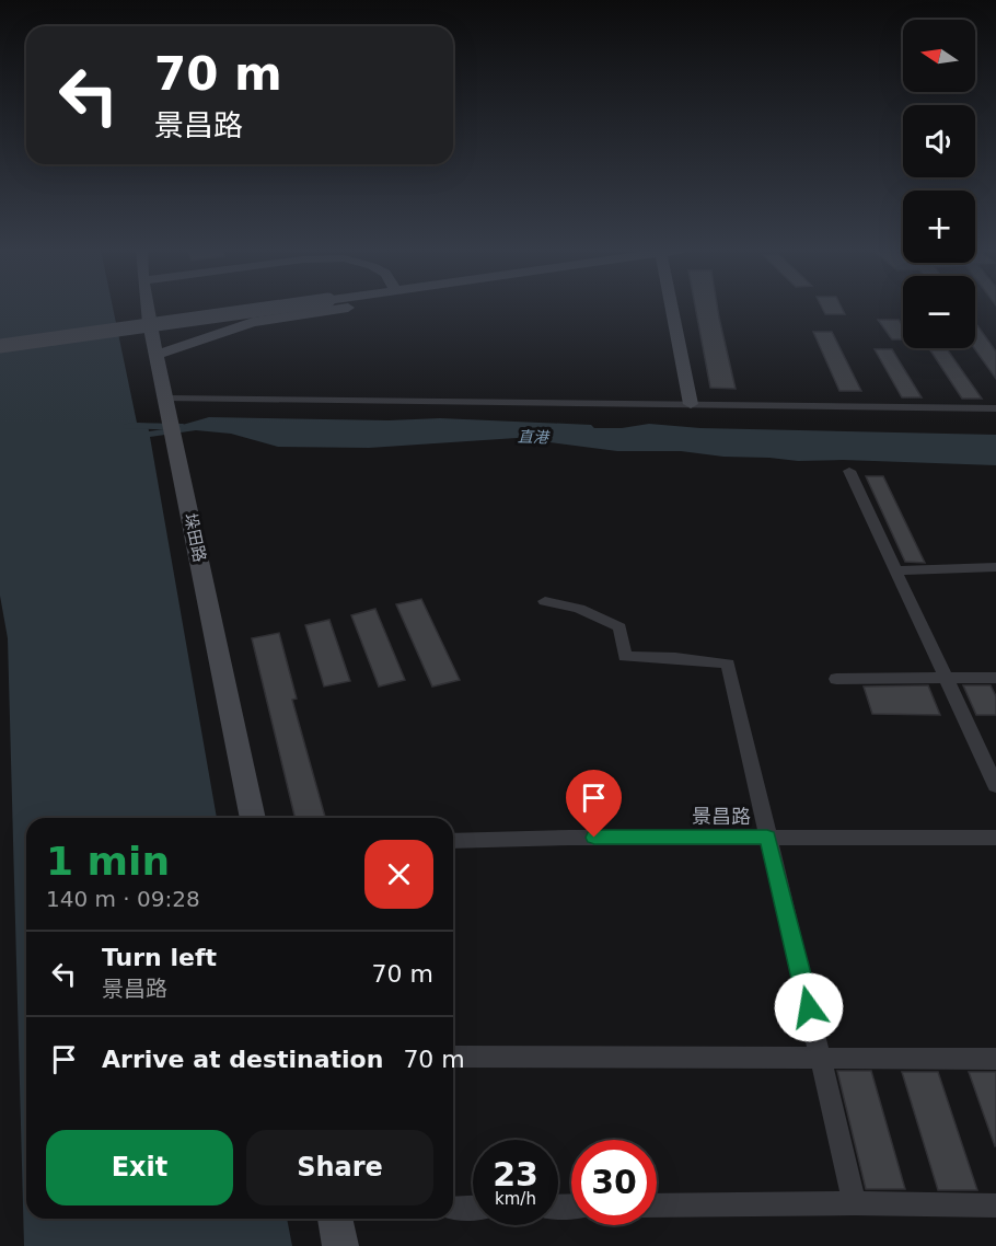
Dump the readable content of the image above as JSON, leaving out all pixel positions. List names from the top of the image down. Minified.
{"streets":{"street":["垛田路","景昌路"]},"water":["直港"],"north":"left","page":{"map_buttons":["+","−"],"turn":["70 m","景昌路"],"heading":["1 min","140 m · 09:28"],"list":[{"name":"Turn left","note":"景昌路","value":"70 m"},{"name":"Arrive at destination","value":"70 m"}],"buttons":["Exit","Share"],"speed":"23 km/h","limit":"30"}}
